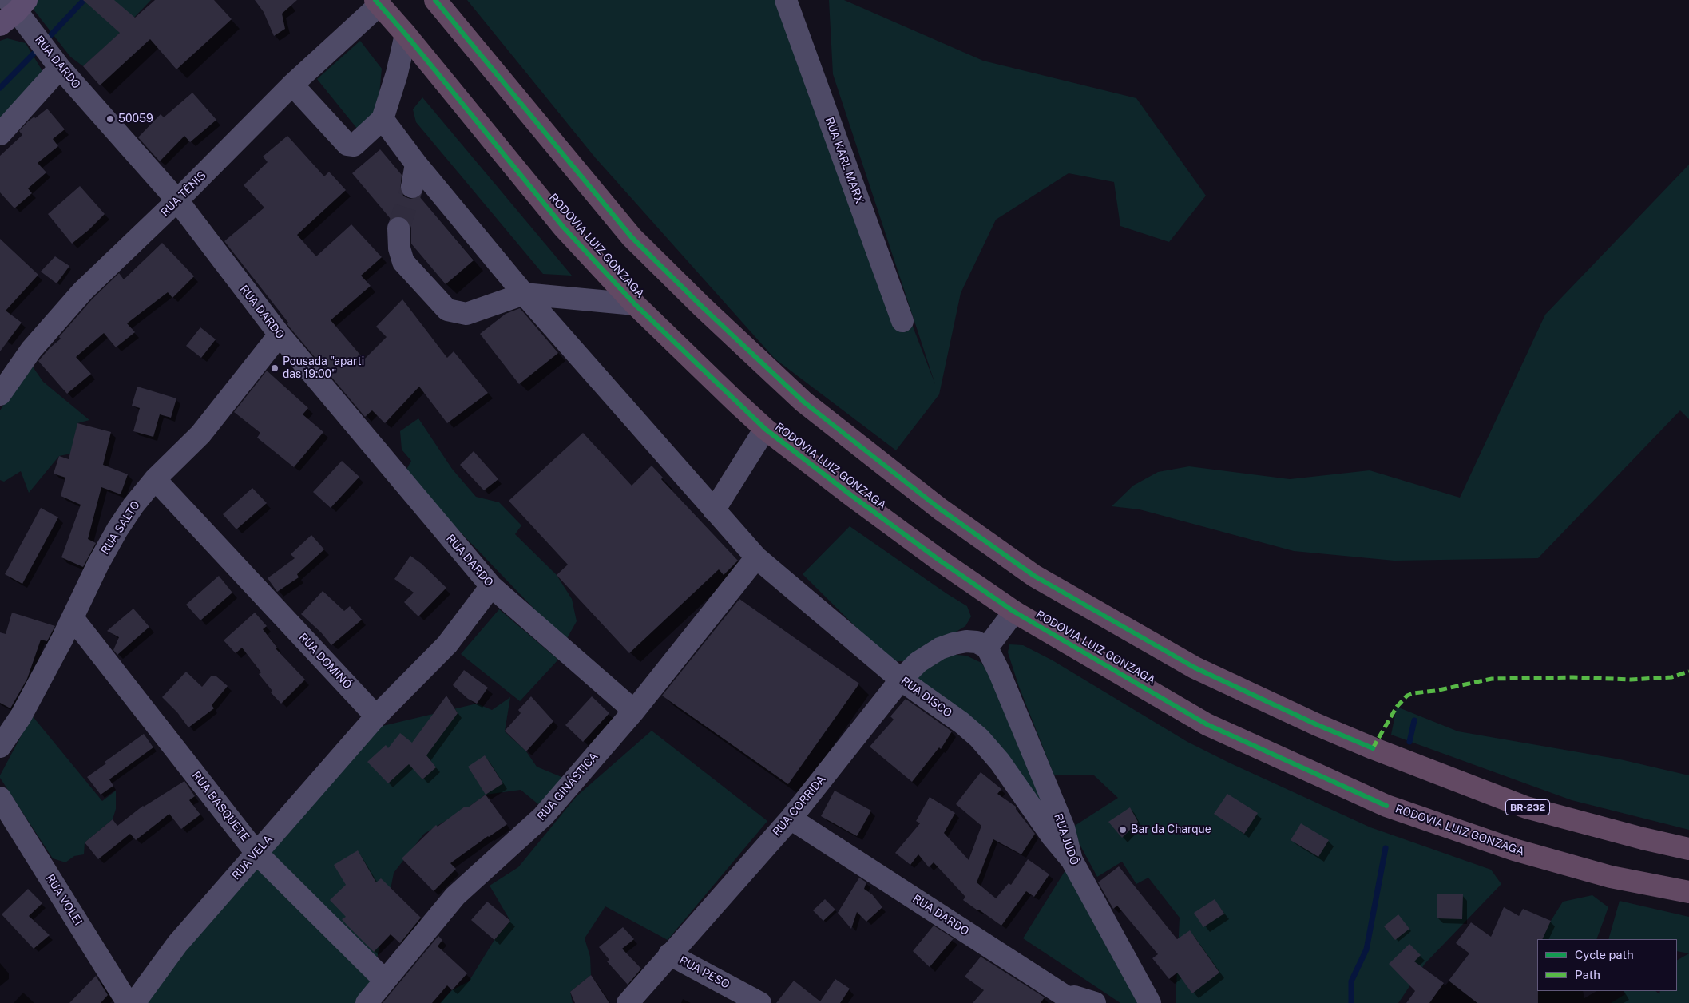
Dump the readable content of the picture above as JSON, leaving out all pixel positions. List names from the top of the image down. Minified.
{"streets":{"highway":["RODOVIA LUIZ GONZAGA","BR-232"],"street":["RUA DARDO","RUA KARL MARX","RUA TÊNIS","RUA SALTO","RUA DOMINÓ","RUA DISCO","RUA GINÁSTICA","RUA CORRIDA","RUA BASQUETE","RUA JUDÔ","RUA VELA","RUA VOLEI","RUA PESO"]},"crossings":[["RUA DARDO","RUA TÊNIS"],["RUA DARDO","RUA SALTO"],["RUA DARDO","RUA GINÁSTICA"],["RUA DARDO","RUA CORRIDA"],["RUA TÊNIS","RODOVIA LUIZ GONZAGA"],["RUA SALTO","RUA DOMINÓ"],["RUA SALTO","RUA BASQUETE"],["RUA DOMINÓ","RUA VELA"],["RUA DISCO","RUA GINÁSTICA"],["RUA DISCO","RUA CORRIDA"],["RUA DISCO","RUA JUDÔ"],["RUA GINÁSTICA","RUA BASQUETE"],["RUA CORRIDA","RUA JUDÔ"],["RUA CORRIDA","RUA PESO"],["RUA BASQUETE","RUA VELA"]],"places":["50059","Pousada \"aparti das 19:00\"","Bar da Charque"],"legend":["Cycle path","Path"]}
